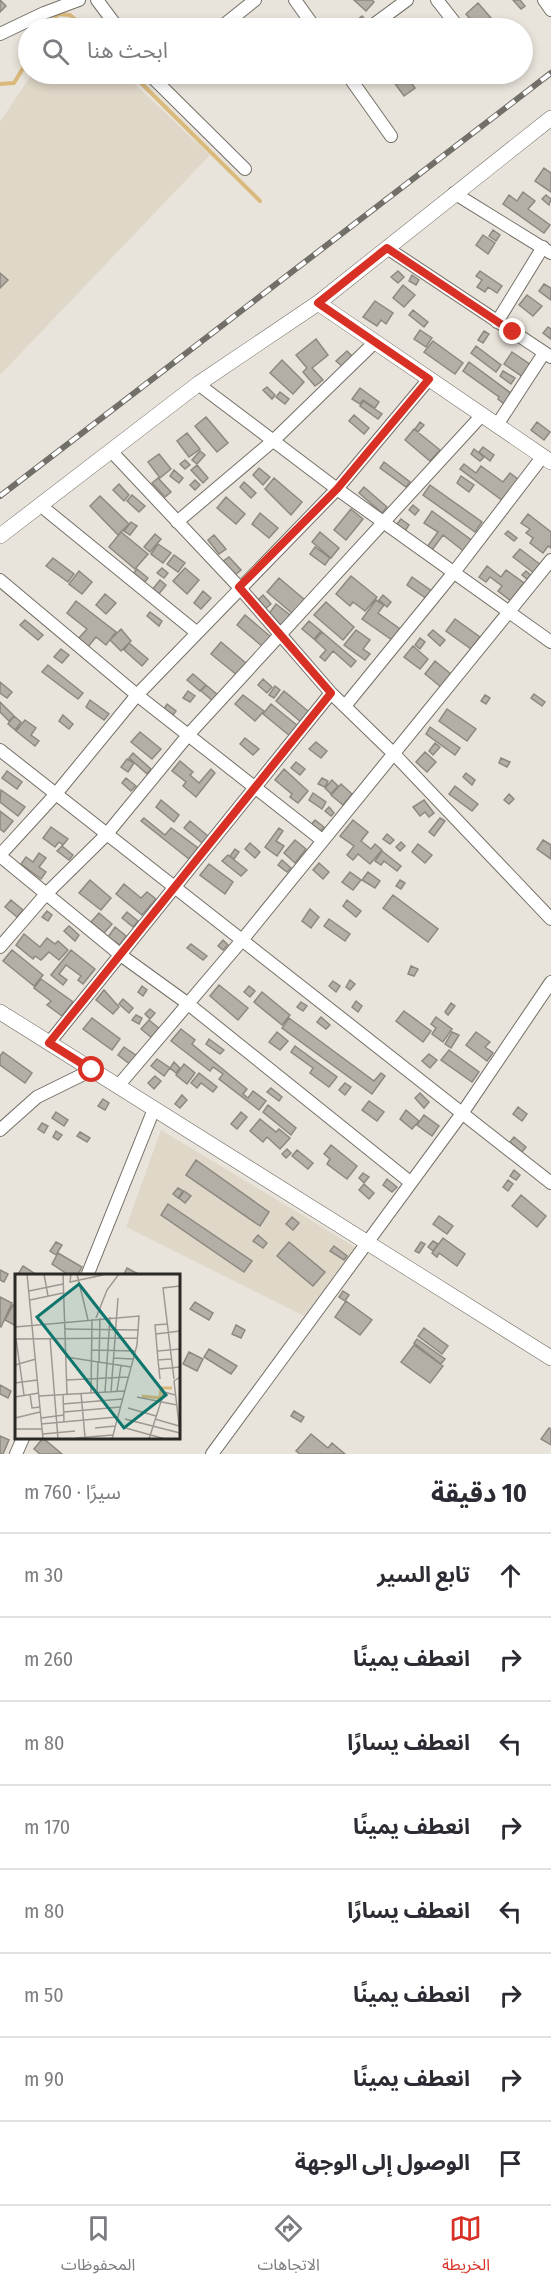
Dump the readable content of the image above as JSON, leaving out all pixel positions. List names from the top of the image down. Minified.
{"page":{"search":"ابحث هنا","heading":["10 دقيقة","سيرًا · 760 m"],"list":[["تابع السير","30 m"],["انعطف يمينًا","260 m"],["انعطف يسارًا","80 m"],["انعطف يمينًا","170 m"],["انعطف يسارًا","80 m"],["انعطف يمينًا","50 m"],["انعطف يمينًا","90 m"],"الوصول إلى الوجهة"],"nav":["الخريطة","الاتجاهات","المحفوظات"]}}
